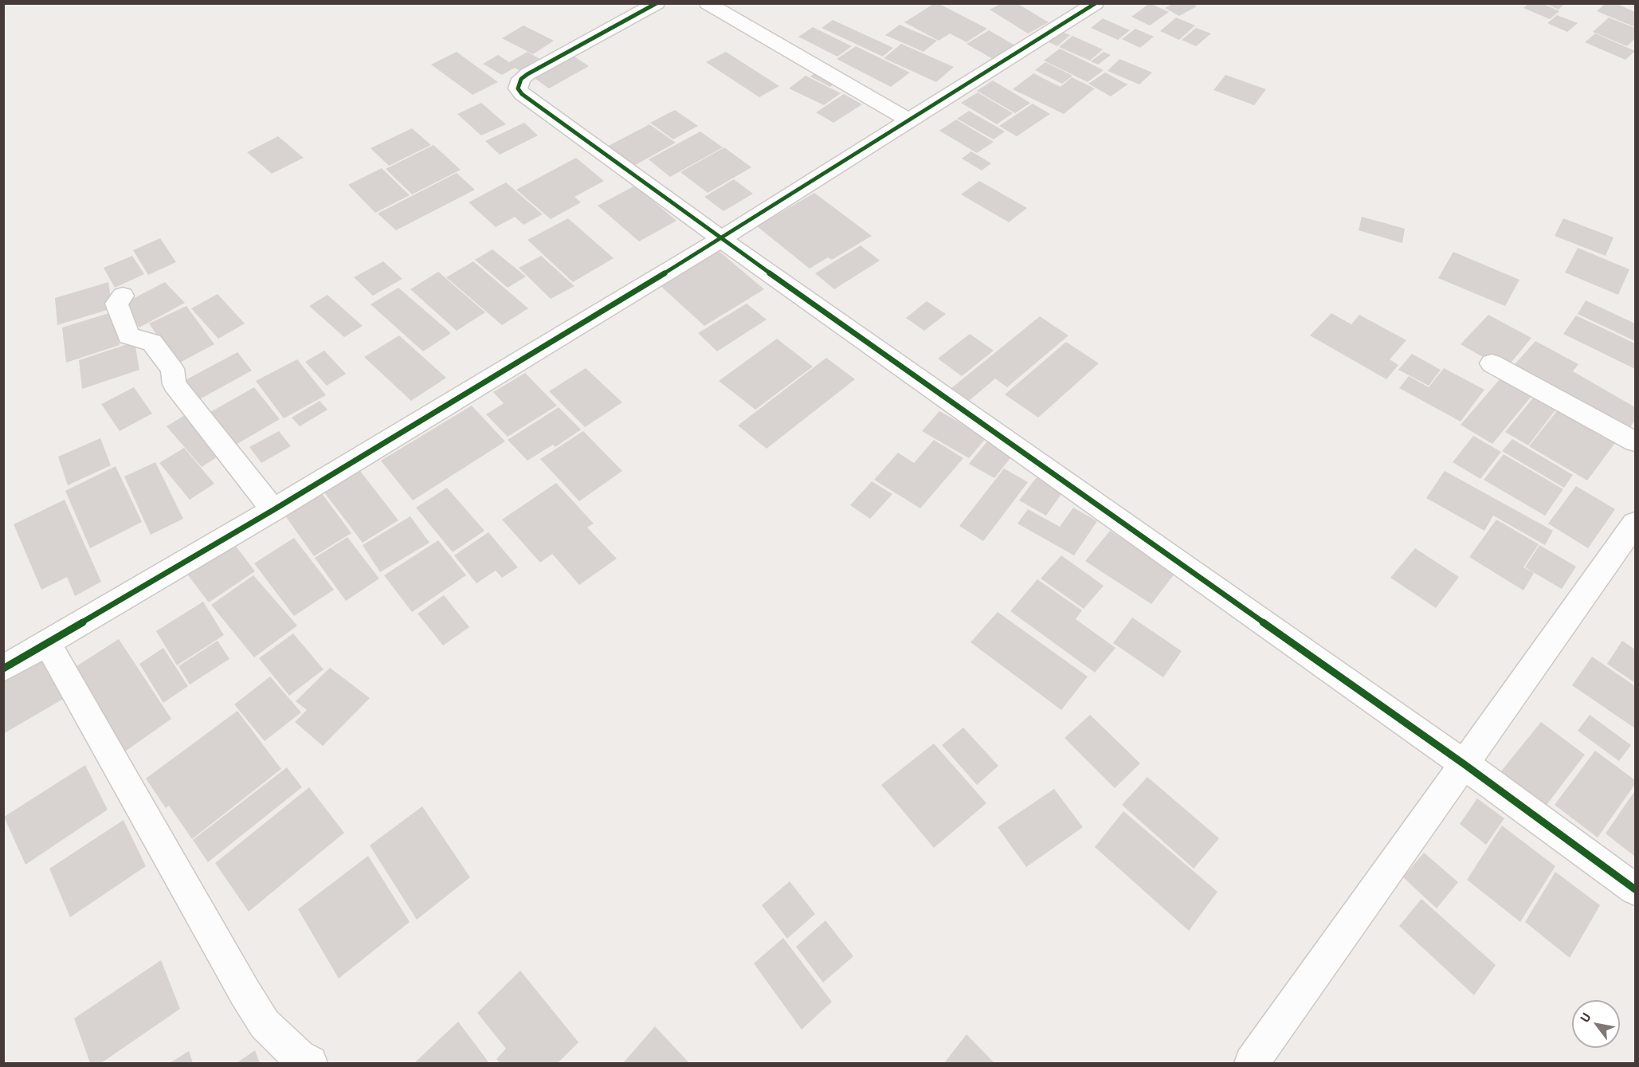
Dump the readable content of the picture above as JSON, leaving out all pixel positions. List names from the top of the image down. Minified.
{"north":"top left"}
